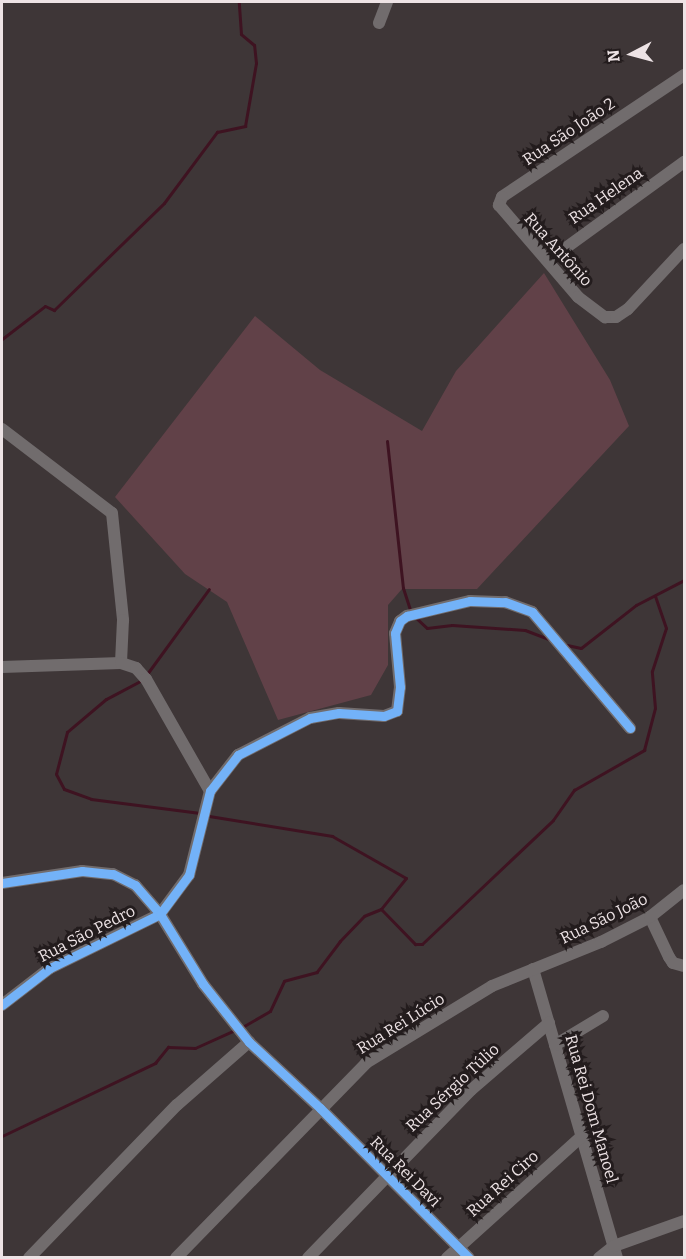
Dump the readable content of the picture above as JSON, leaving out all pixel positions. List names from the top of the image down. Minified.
{"streets":{"street":["Rua São João 2","Rua Helena","Rua Antônio","Rua São João","Rua São Pedro","Rua Rei Lúcio","Rua Sérgio Túlio","Rua Rei Dom Manoel","Rua Rei Davi","Rua Rei Ciro"]},"crossings":[["Rua São João 2","Rua Antônio"],["Rua Helena","Rua Antônio"],["Rua São João","Rua Rei Lúcio"],["Rua São João","Rua Rei Dom Manoel"],["Rua São Pedro","Rua Rei Davi"],["Rua Rei Lúcio","Rua Rei Dom Manoel"],["Rua Rei Lúcio","Rua Rei Davi"],["Rua Sérgio Túlio","Rua Rei Dom Manoel"],["Rua Sérgio Túlio","Rua Rei Davi"],["Rua Rei Dom Manoel","Rua Rei Ciro"],["Rua Rei Davi","Rua Rei Ciro"]],"north":"left"}
